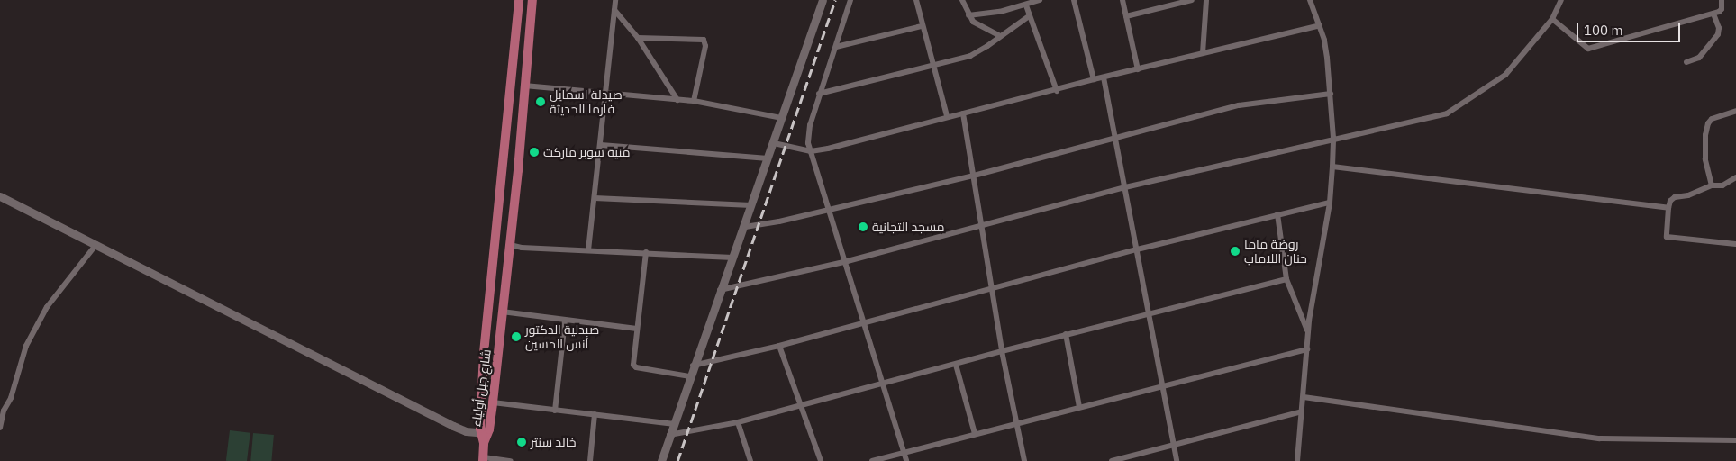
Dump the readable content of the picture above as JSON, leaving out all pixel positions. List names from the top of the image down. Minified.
{"streets":{"main road":["شارع جبل أولياء"]},"places":["صيدلة اسمايل فارما الحديثة","منية سوبر ماركت","مسجد التجانية","روضة ماما حنان اللاماب","صيدلية الدكتور أنس الحسين","خالد سنتر"],"scale_bar":"100 m"}
